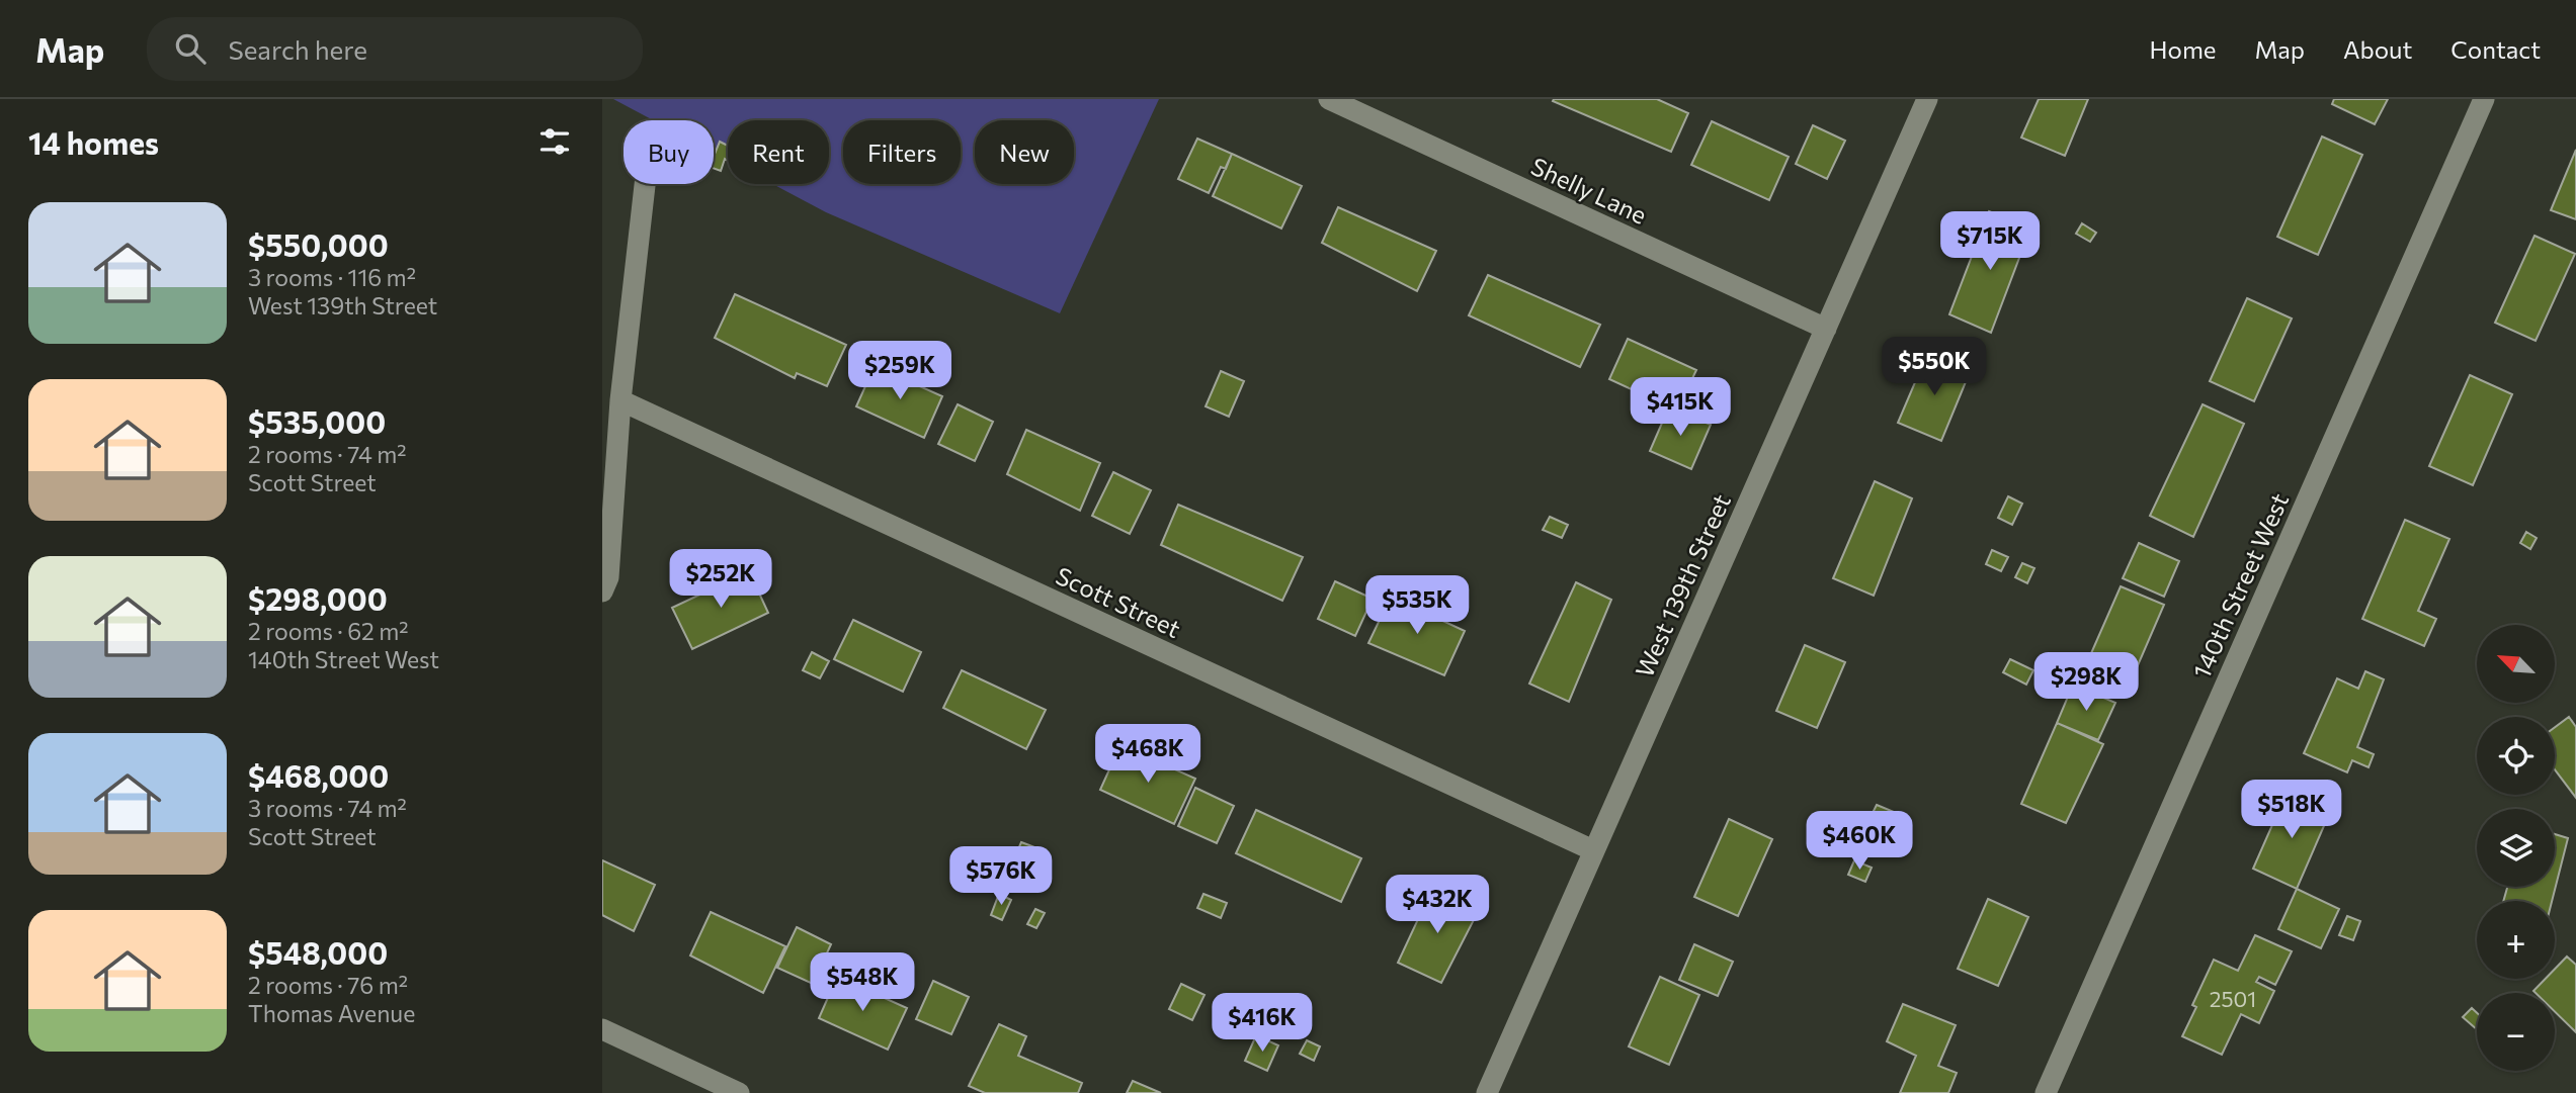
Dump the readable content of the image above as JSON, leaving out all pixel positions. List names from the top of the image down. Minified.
{"streets":{"street":["Shelly Lane","West 139th Street","140th Street West","Scott Street"]},"crossings":[["Shelly Lane","West 139th Street"],["West 139th Street","Scott Street"]],"house_numbers":["2501"],"north":"top left","page":{"header":"Map","search":"Search here","nav":["Home","Map","About","Contact"],"heading":"14 homes","chip":["Buy","Rent","Filters","New"],"list":[{"name":"$550,000","note":"3 rooms · 116 m² · West 139th Street"},{"name":"$535,000","note":"2 rooms · 74 m² · Scott Street"},{"name":"$298,000","note":"2 rooms · 62 m² · 140th Street West"},{"name":"$468,000","note":"3 rooms · 74 m² · Scott Street"},{"name":"$548,000","note":"2 rooms · 76 m² · Thomas Avenue"}],"price":["$715K","$550K","$259K","$415K","$252K","$535K","$298K","$468K","$518K","$460K","$576K","$432K","$548K","$416K"],"map_buttons":["+","−"]}}
